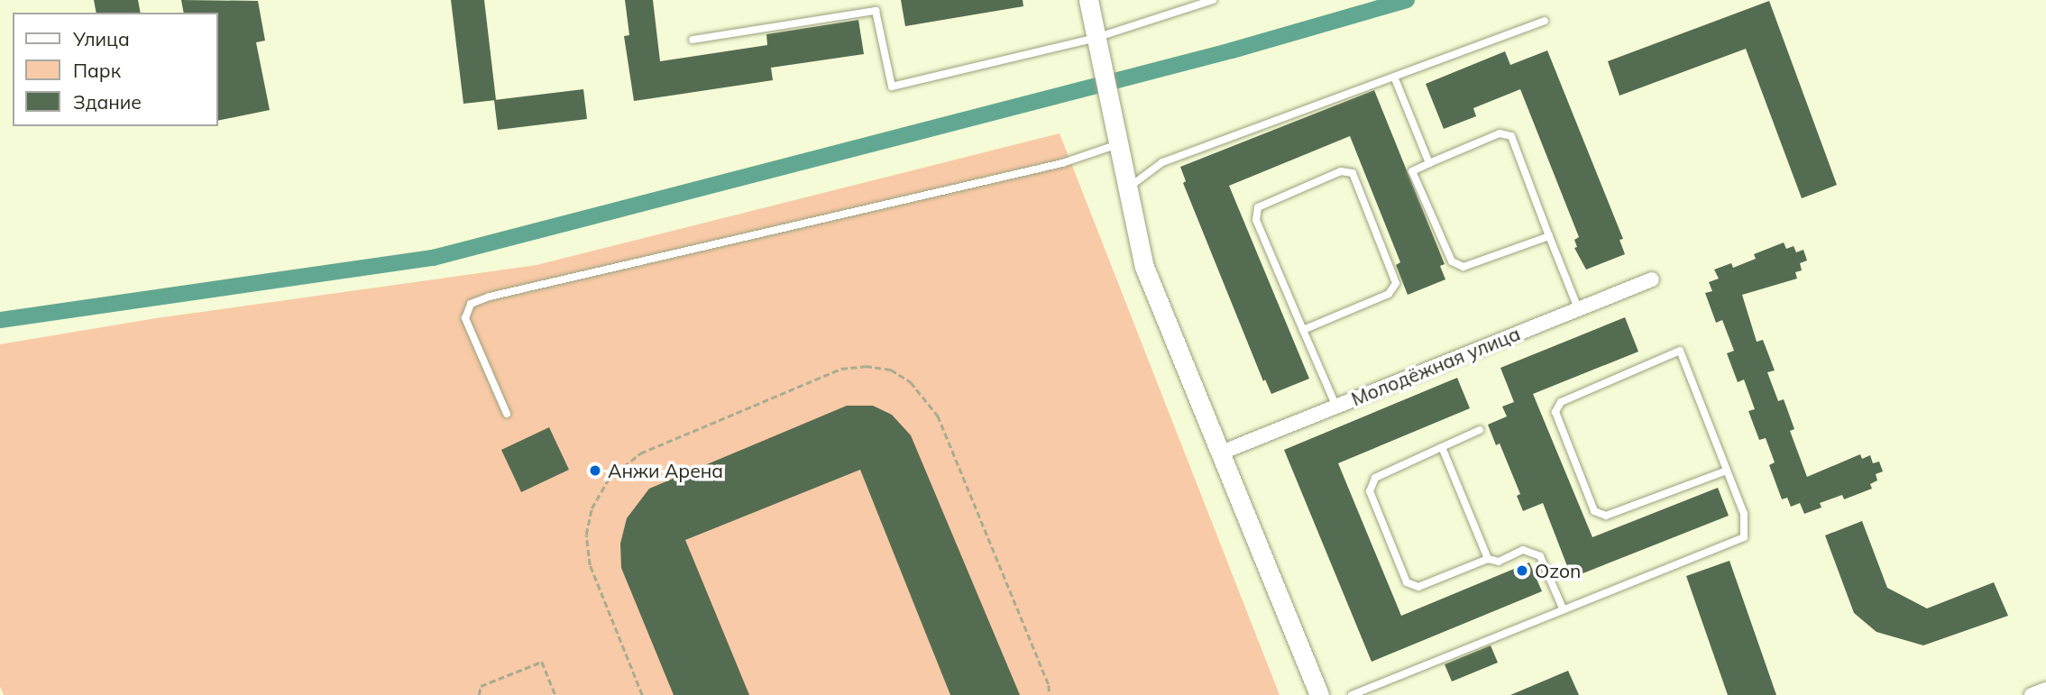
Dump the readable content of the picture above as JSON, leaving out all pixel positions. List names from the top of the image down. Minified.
{"streets":{"street":["Молодёжная улица"]},"places":["Анжи Арена","Ozon"],"legend":["Улица","Парк","Здание"]}
